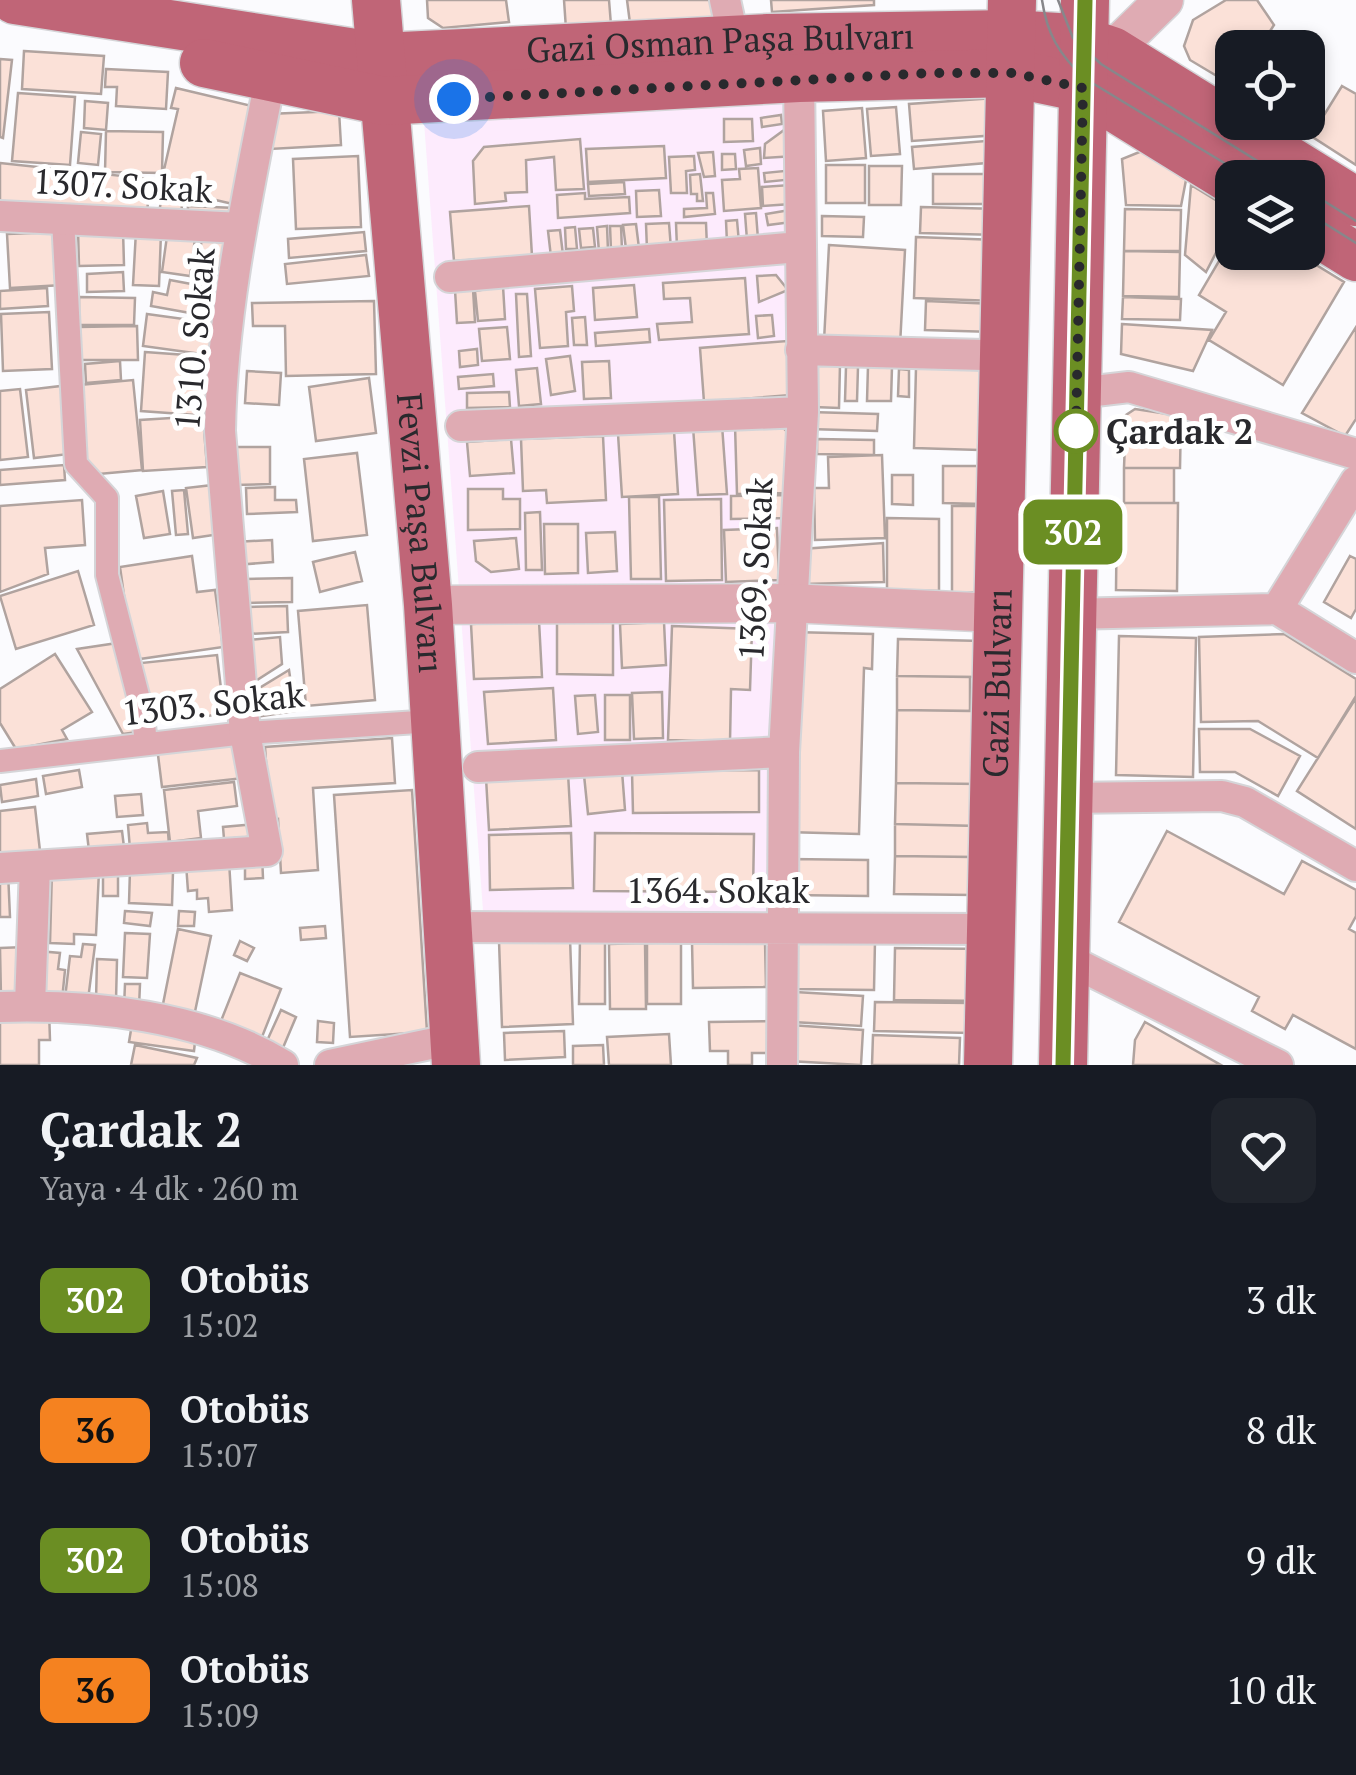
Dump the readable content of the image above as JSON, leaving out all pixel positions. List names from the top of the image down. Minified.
{"streets":{"main road":["Gazi Osman Paşa Bulvarı","Fevzi Paşa Bulvarı","Gazi Bulvarı"],"street":["1307. Sokak","1310. Sokak","1369. Sokak","1303. Sokak","1364. Sokak"]},"crossings":[["Gazi Osman Paşa Bulvarı","1310. Sokak"],["Gazi Osman Paşa Bulvarı","Fevzi Paşa Bulvarı"],["Gazi Osman Paşa Bulvarı","1369. Sokak"],["Gazi Osman Paşa Bulvarı","Gazi Bulvarı"],["1307. Sokak","1310. Sokak"],["1310. Sokak","1303. Sokak"],["Fevzi Paşa Bulvarı","1303. Sokak"],["Fevzi Paşa Bulvarı","1364. Sokak"],["1369. Sokak","1364. Sokak"],["Gazi Bulvarı","1364. Sokak"]],"places":["Çardak 2"],"lines":["bus line 302"],"page":{"on_map":"302","heading":["Çardak 2","Yaya · 4 dk · 260 m"],"list":[{"mark":"302","name":"Otobüs","note":"15:02","value":"3 dk"},{"mark":"36","name":"Otobüs","note":"15:07","value":"8 dk"},{"mark":"302","name":"Otobüs","note":"15:08","value":"9 dk"},{"mark":"36","name":"Otobüs","note":"15:09","value":"10 dk"}]}}
